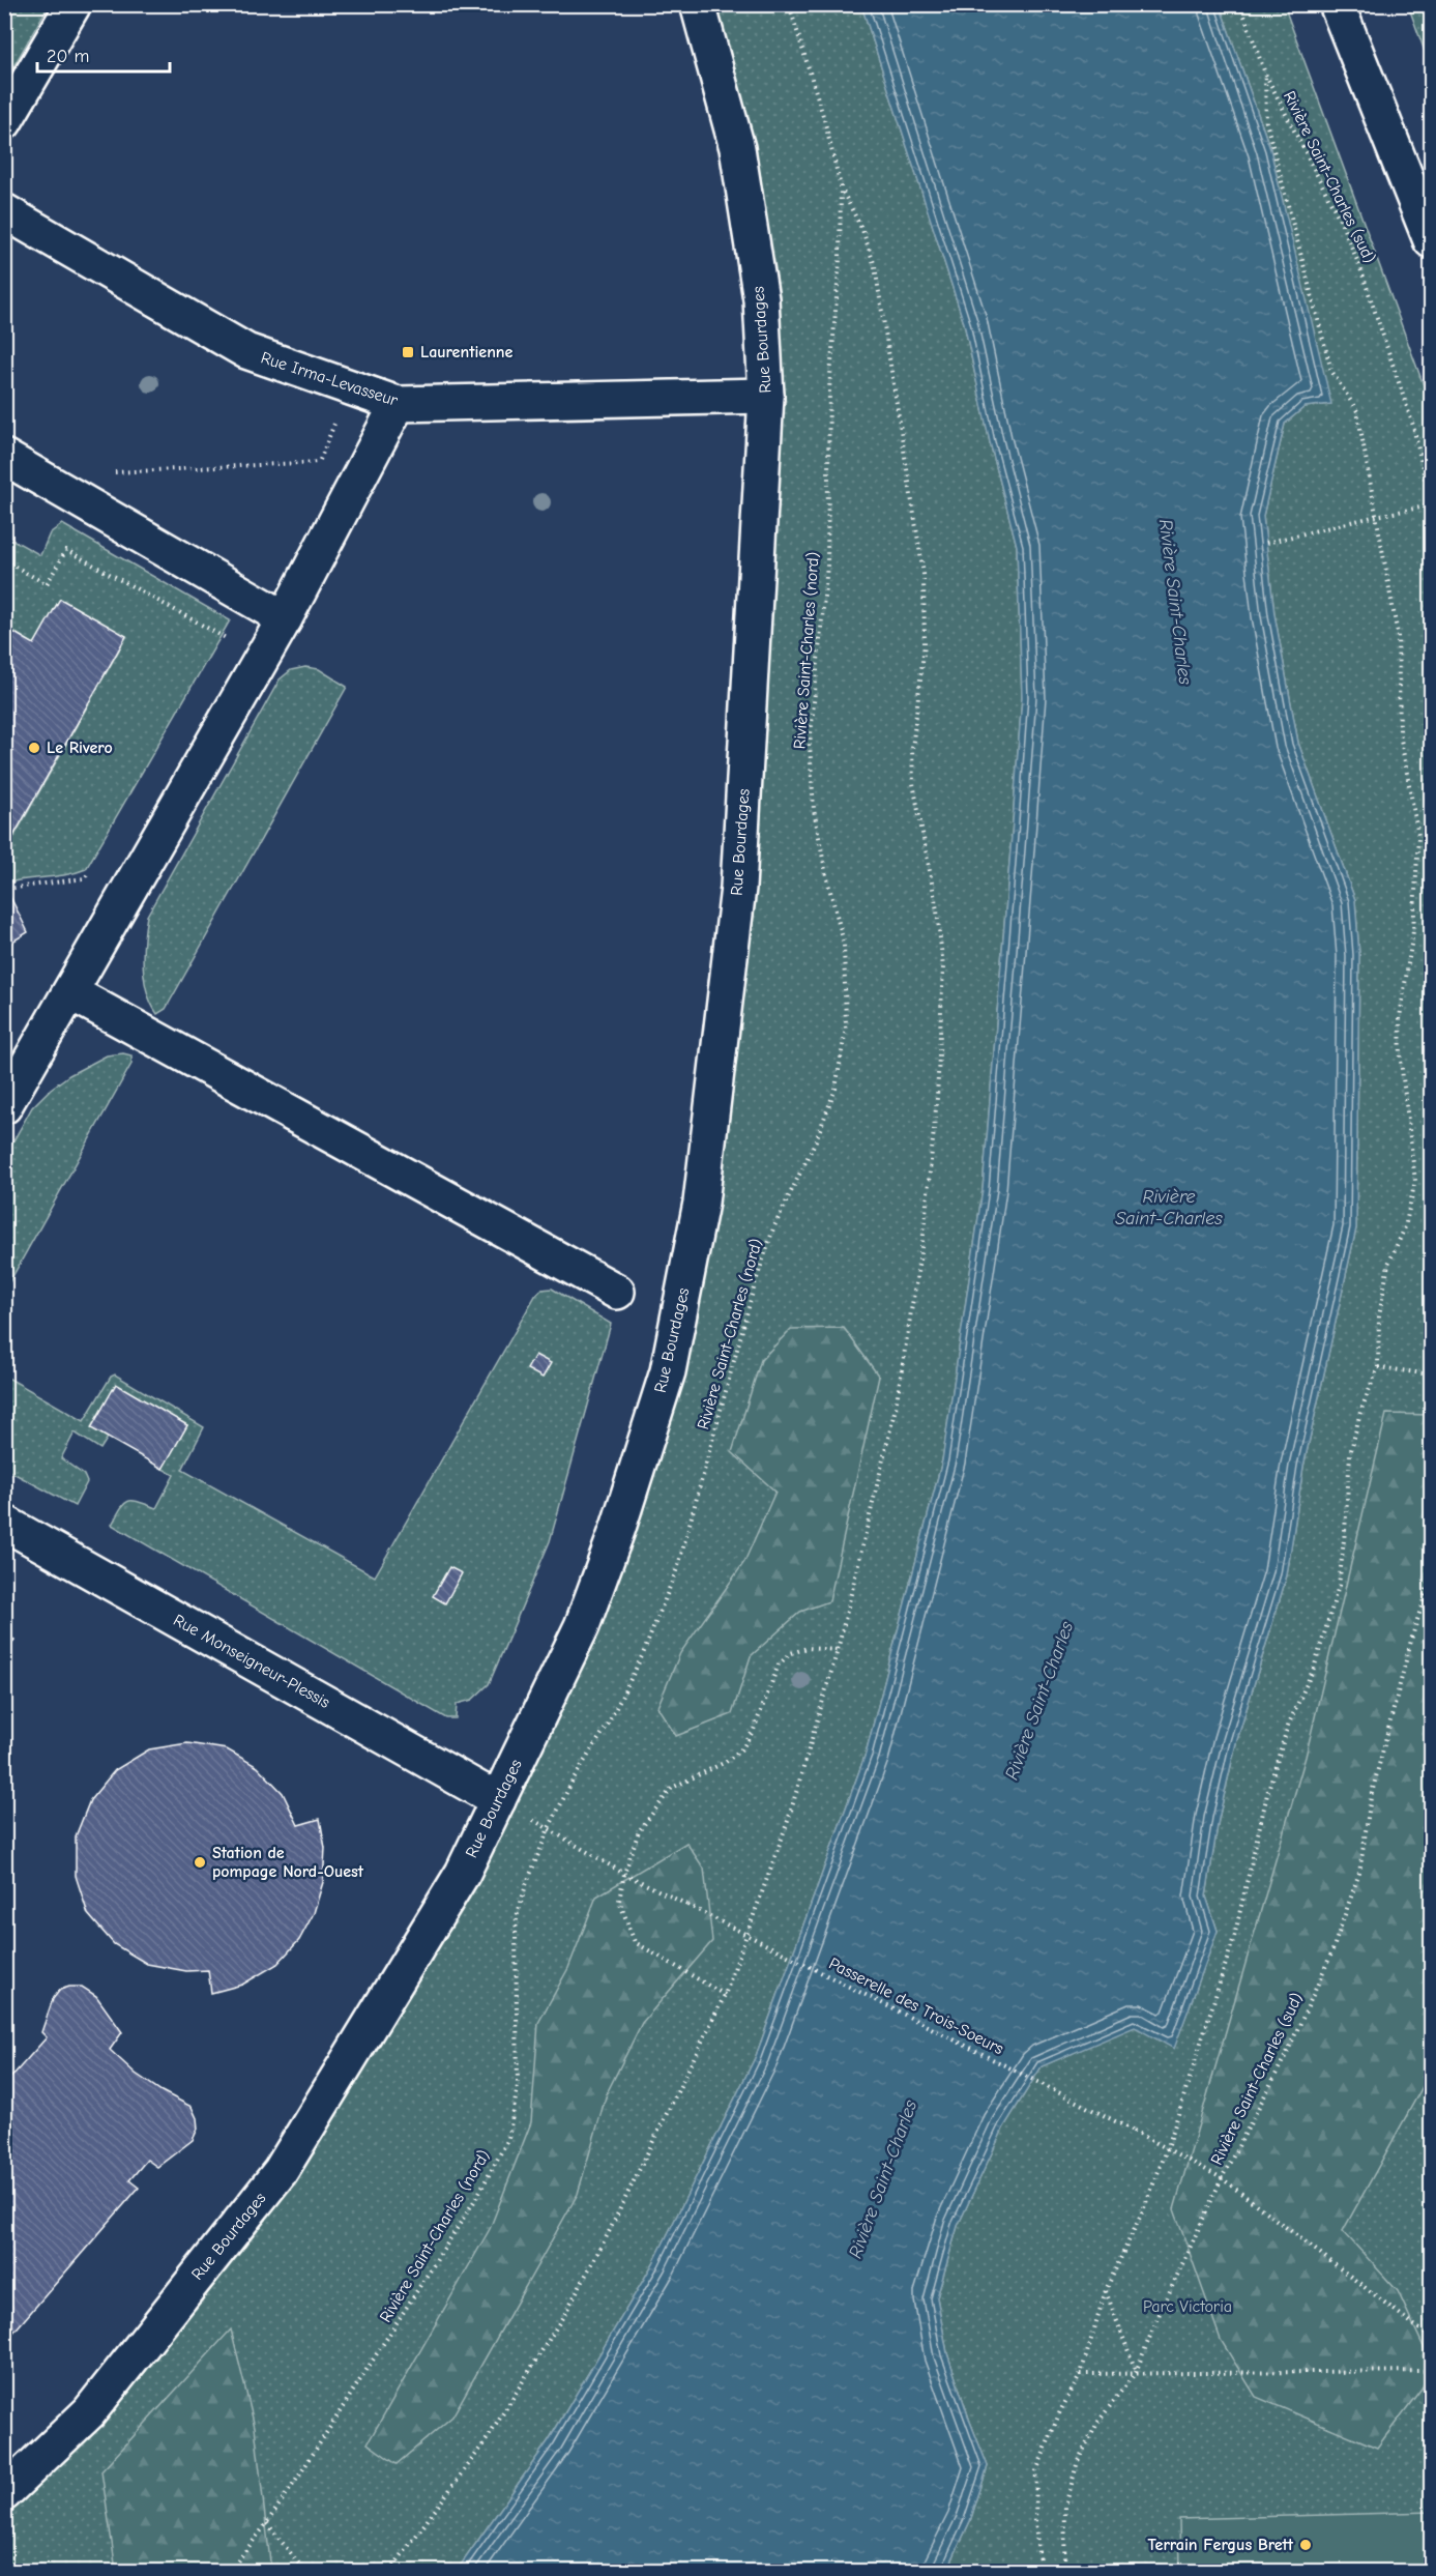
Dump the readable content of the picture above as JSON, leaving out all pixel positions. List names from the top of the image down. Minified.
{"streets":{"main road":["Rue Bourdages","Rue Irma-Levasseur","Rue Monseigneur-Plessis"],"path":["Rivière Saint-Charles (sud)","Rivière Saint-Charles (nord)","Passerelle des Trois-Soeurs"]},"crossings":[["Rivière Saint-Charles (sud)","Passerelle des Trois-Soeurs"],["Rue Bourdages","Rue Irma-Levasseur"],["Rue Bourdages","Rue Monseigneur-Plessis"],["Rivière Saint-Charles (nord)","Passerelle des Trois-Soeurs"]],"water":["Rivière Saint-Charles"],"parks":["Parc Victoria"],"places":{"transit":["Laurentienne"],"other":["Le Rivero","Station de pompage Nord-Ouest","Terrain Fergus Brett"]},"scale_bar":"20 m"}
